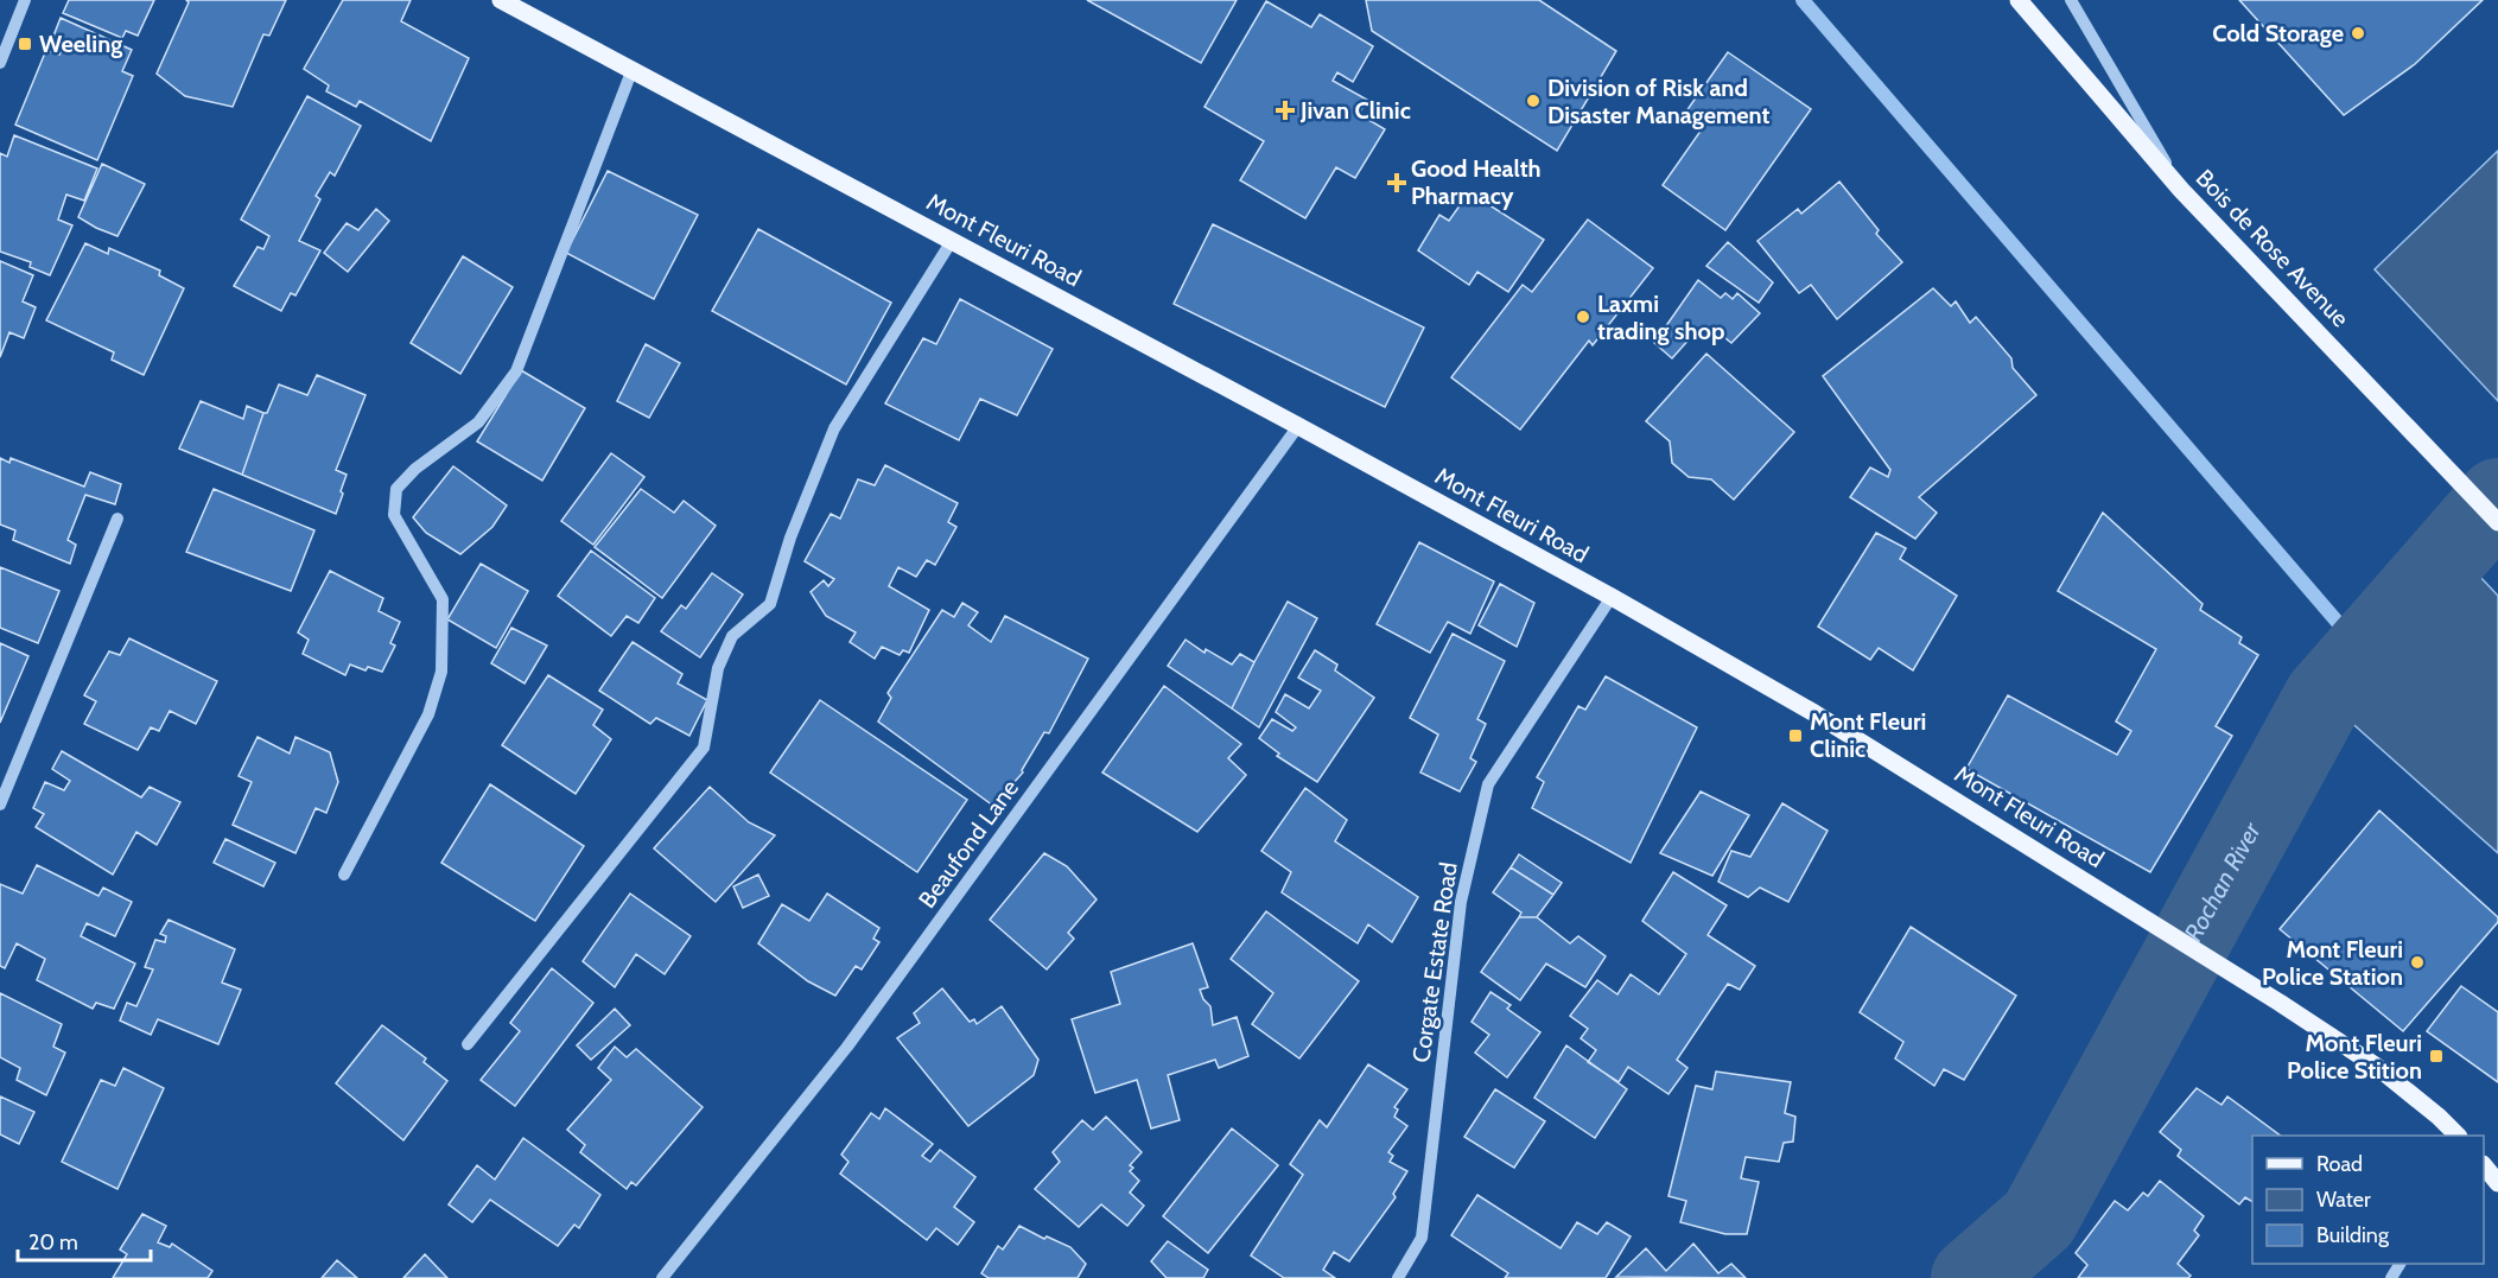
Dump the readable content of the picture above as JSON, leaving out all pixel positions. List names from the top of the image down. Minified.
{"streets":{"main road":["Mont Fleuri Road","Bois de Rose Avenue"],"street":["Beaufond Lane","Corgate Estate Road"]},"crossings":[["Mont Fleuri Road","Beaufond Lane"],["Mont Fleuri Road","Corgate Estate Road"]],"water":["Rochan River"],"places":{"other":["Cold Storage","Division of Risk and Disaster Management","Laxmi trading shop","Mont Fleuri Police Station"],"transit":["Weeling","Mont Fleuri Clinic","Mont Fleuri Police Stition"],"health":["Jivan Clinic","Good Health Pharmacy"]},"legend":["Road","Water","Building"],"scale_bar":"20 m"}
